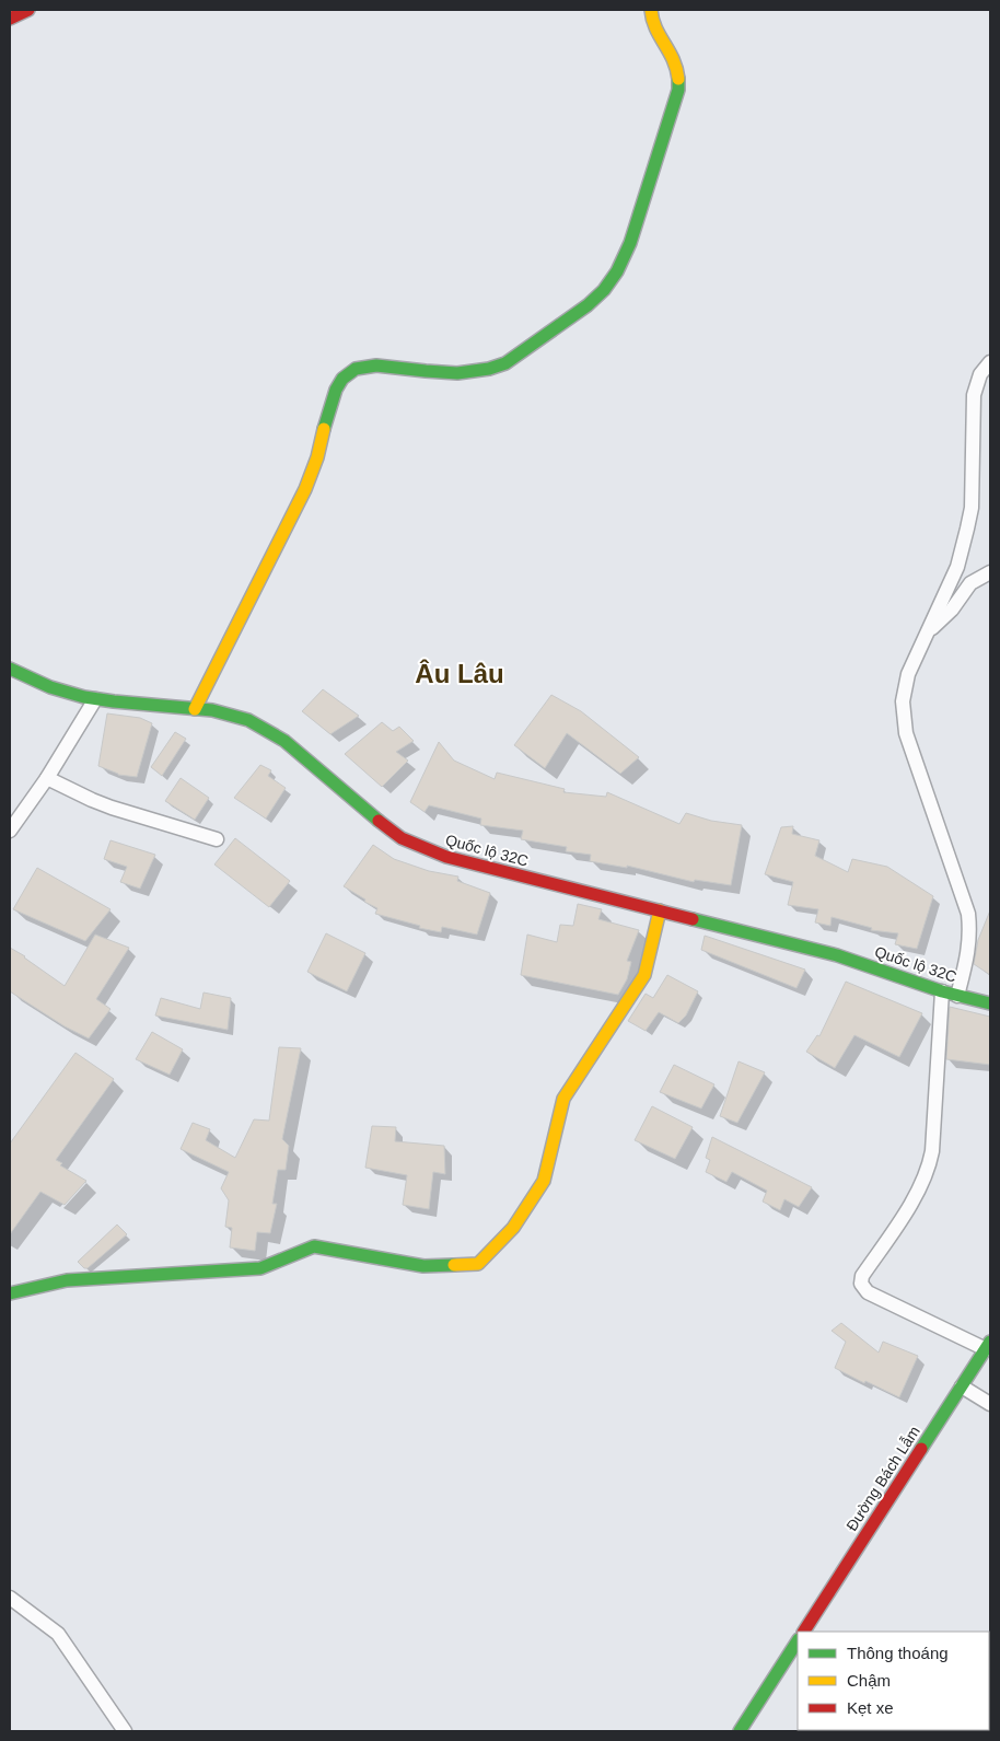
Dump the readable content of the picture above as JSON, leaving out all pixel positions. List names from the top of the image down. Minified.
{"streets":{"street":["Quốc lộ 32C","Đường Bách Lẫm"]},"districts":["Âu Lâu"],"legend":["Thông thoáng","Chậm","Kẹt xe"]}
